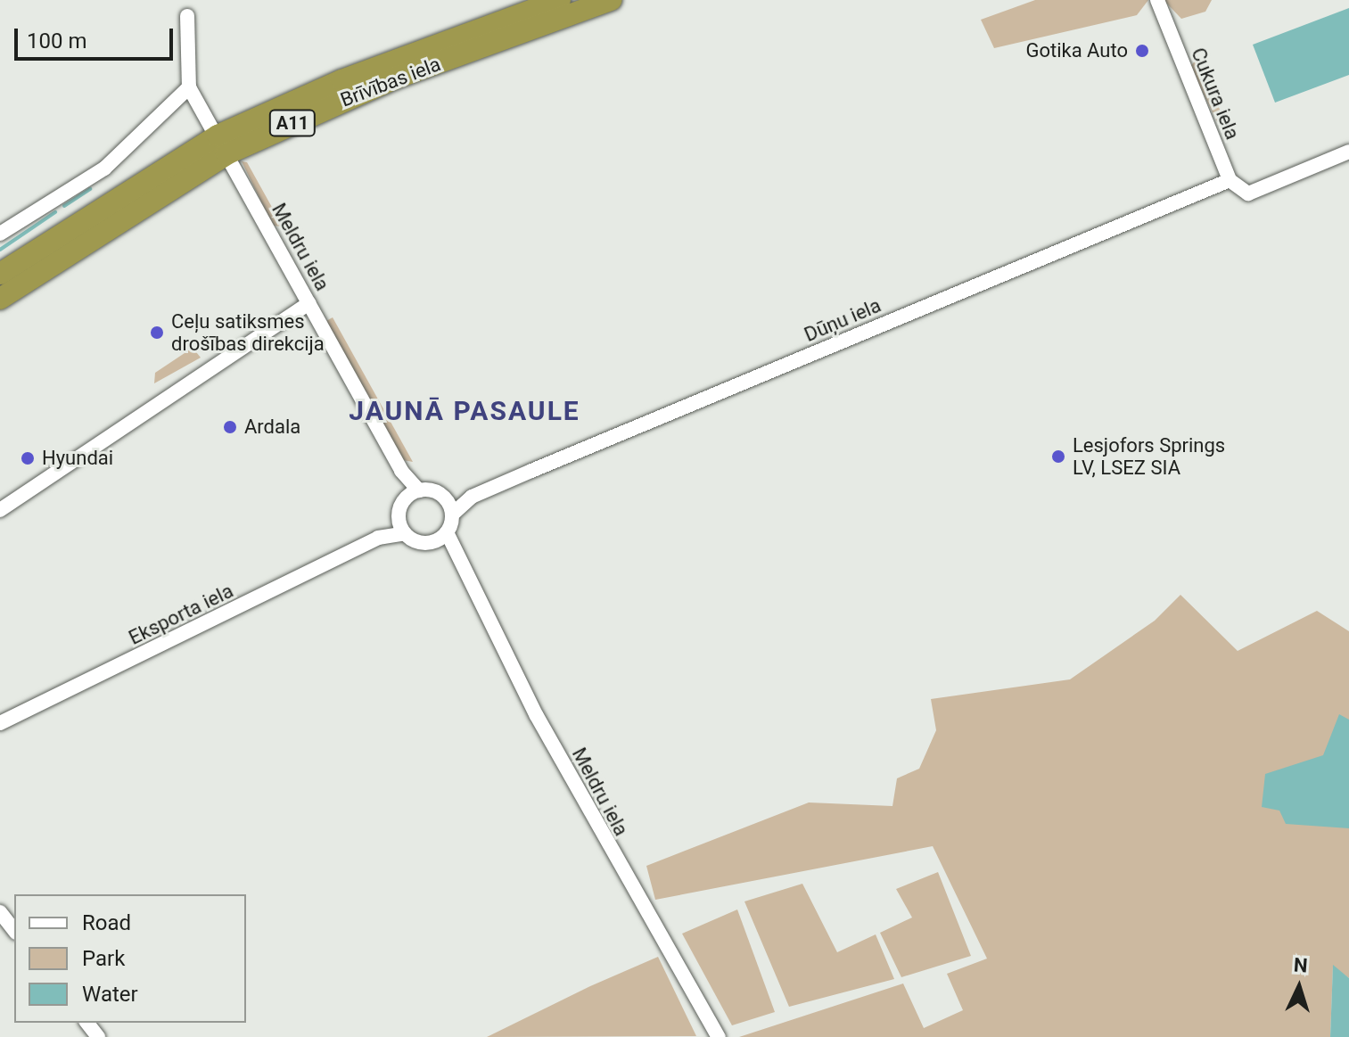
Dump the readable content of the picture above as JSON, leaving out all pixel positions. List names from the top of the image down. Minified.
{"streets":{"highway":["Brīvības iela","A11"],"street":["Cukura iela","Meldru iela","Dūņu iela","Eksporta iela"]},"crossings":[["Brīvības iela","Meldru iela"],["Cukura iela","Dūņu iela"],["Meldru iela","Dūņu iela"],["Meldru iela","Eksporta iela"],["Dūņu iela","Eksporta iela"]],"districts":["JAUNĀ PASAULE"],"places":["Gotika Auto","Ceļu satiksmes drošības direkcija","Ardala","Lesjofors Springs LV, LSEZ SIA","Hyundai"],"legend":["Road","Park","Water"],"scale_bar":"100 m","north":"top"}
